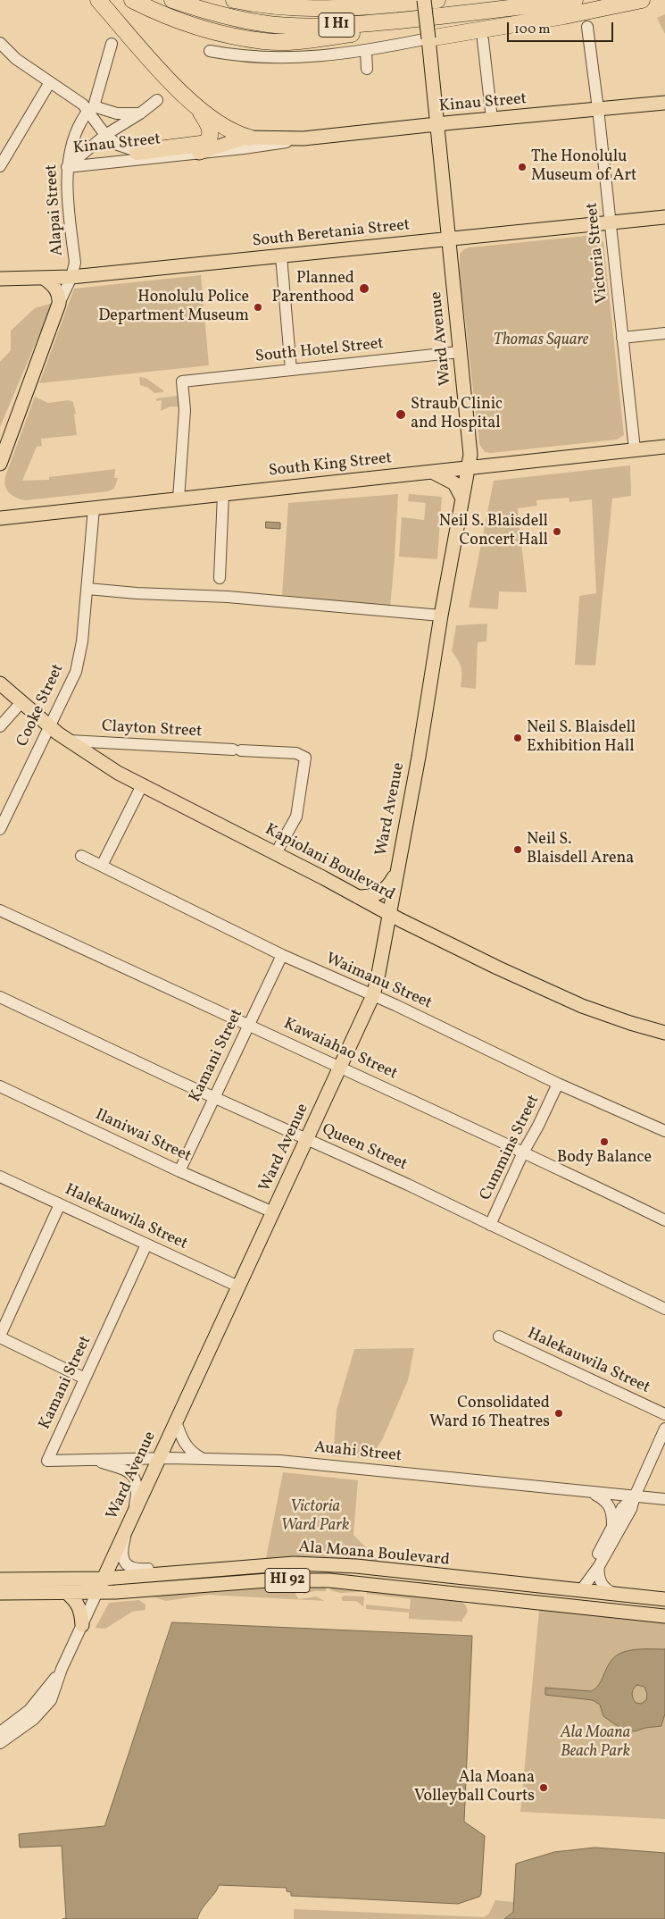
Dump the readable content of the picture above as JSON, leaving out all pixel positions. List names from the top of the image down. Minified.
{"streets":{"highway":["I H1"],"main road":["Kinau Street","Alapai Street","South Beretania Street","Ward Avenue","South King Street","Kapiolani Boulevard","Ala Moana Boulevard","HI 92"],"street":["Victoria Street","South Hotel Street","Cooke Street","Clayton Street","Waimanu Street","Kawaiahao Street","Kamani Street","Ilaniwai Street","Queen Street","Cummins Street","Halekauwila Street","Auahi Street"]},"crossings":[["Kinau Street","Alapai Street"],["Kinau Street","Victoria Street"],["Kinau Street","Ward Avenue"],["Alapai Street","South Beretania Street"],["South Beretania Street","Victoria Street"],["South Beretania Street","Ward Avenue"],["Victoria Street","South King Street"],["Ward Avenue","South Hotel Street"],["Ward Avenue","South King Street"],["Ward Avenue","Kapiolani Boulevard"],["Ward Avenue","Waimanu Street"],["Ward Avenue","Kawaiahao Street"],["Ward Avenue","Ilaniwai Street"],["Ward Avenue","Queen Street"],["Ward Avenue","Halekauwila Street"],["Ward Avenue","Auahi Street"],["Ward Avenue","Ala Moana Boulevard"],["South Hotel Street","South King Street"],["South King Street","Cooke Street"],["Cooke Street","Kapiolani Boulevard"],["Clayton Street","Kapiolani Boulevard"],["Waimanu Street","Kamani Street"],["Waimanu Street","Cummins Street"],["Kawaiahao Street","Kamani Street"],["Kawaiahao Street","Cummins Street"],["Kamani Street","Ilaniwai Street"],["Kamani Street","Queen Street"],["Kamani Street","Halekauwila Street"],["Kamani Street","Auahi Street"],["Queen Street","Cummins Street"]],"parks":["Thomas Square","Victoria Ward Park","Ala Moana Beach Park"],"places":["The Honolulu Museum of Art","Planned Parenthood","Honolulu Police Department Museum","Straub Clinic and Hospital","Neil S. Blaisdell Concert Hall","Neil S. Blaisdell Exhibition Hall","Neil S. Blaisdell Arena","Body Balance","Consolidated Ward 16 Theatres","Ala Moana Volleyball Courts"],"scale_bar":"100 m"}
